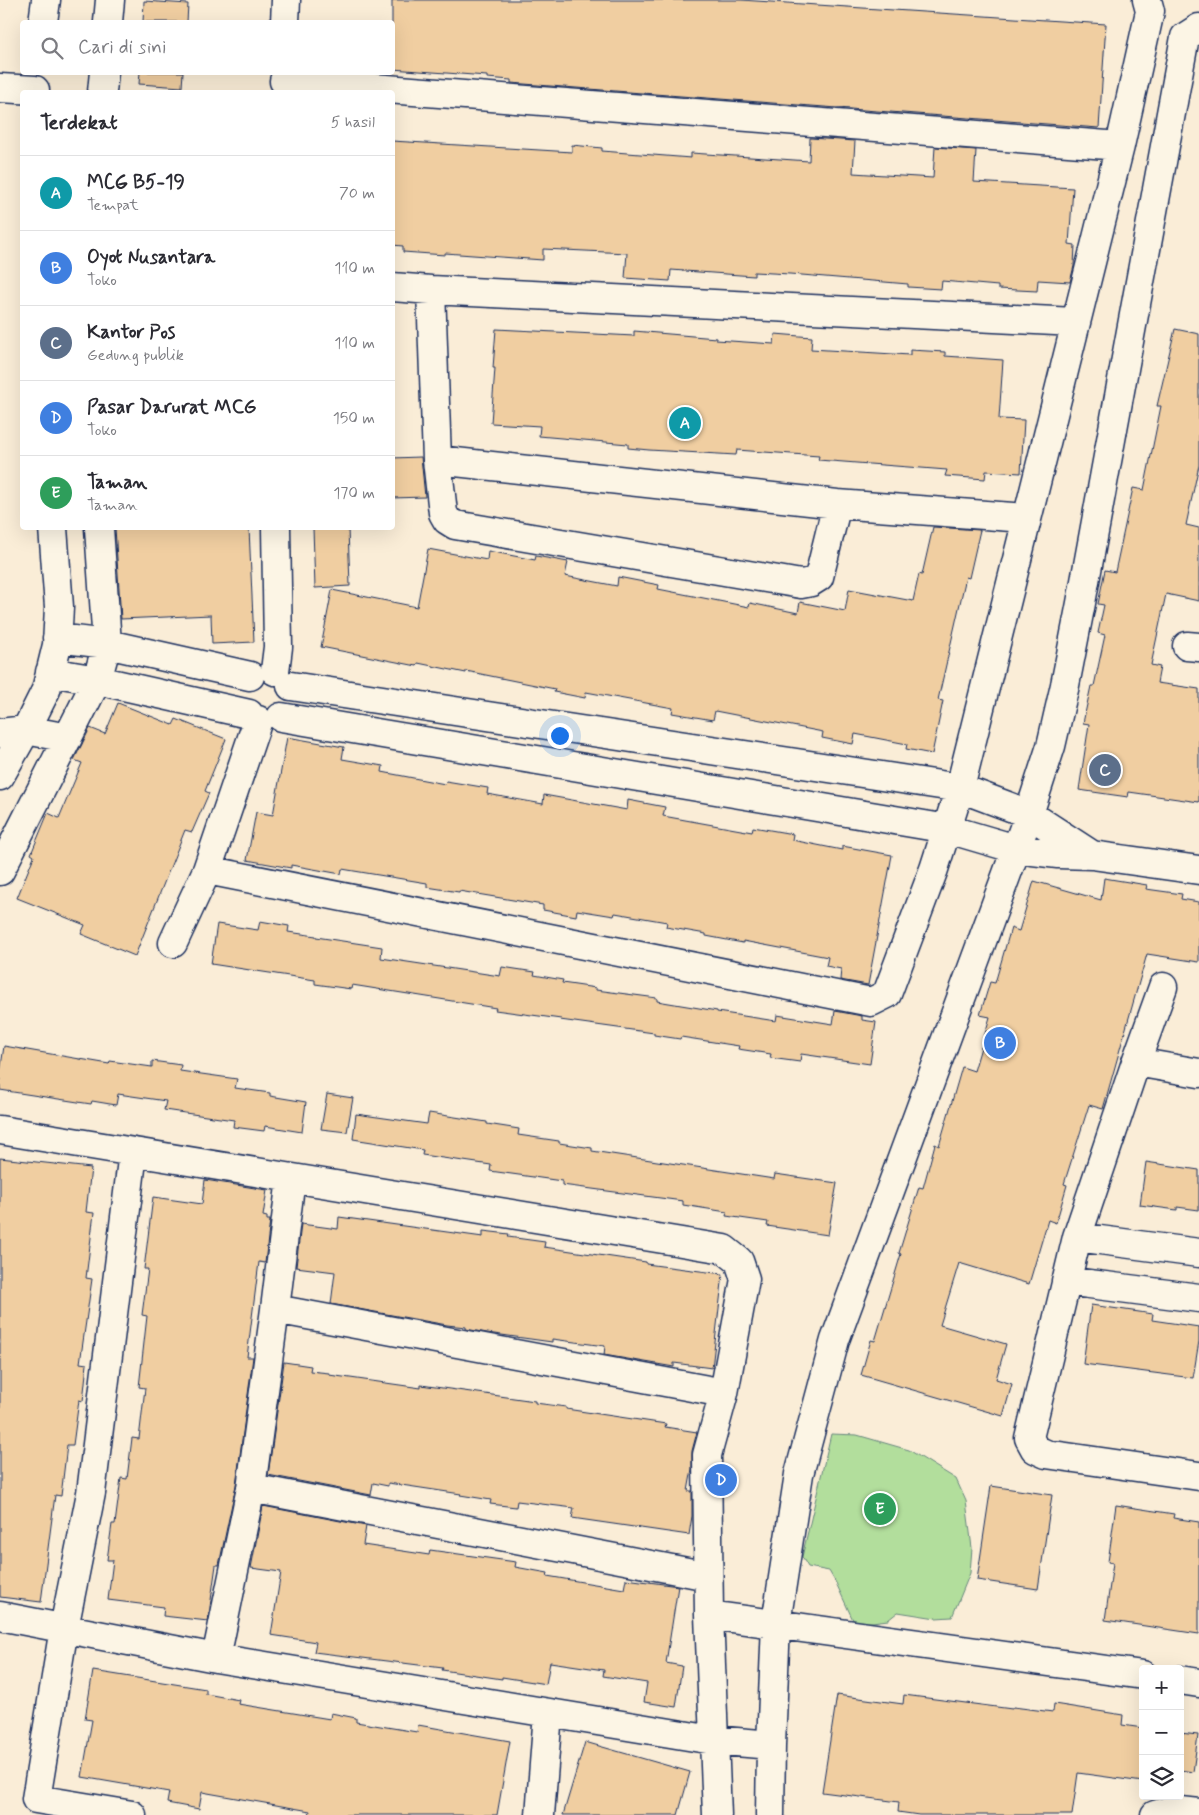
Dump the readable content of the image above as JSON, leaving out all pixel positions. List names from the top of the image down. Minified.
{"page":{"search":"Cari di sini","heading":["Terdekat","5 hasil"],"list":[{"mark":"A","name":"MCG B5-19","note":"Tempat","value":"70 m"},{"mark":"B","name":"Oyot Nusantara","note":"Toko","value":"110 m"},{"mark":"C","name":"Kantor Pos","note":"Gedung publik","value":"110 m"},{"mark":"D","name":"Pasar Darurat MCG","note":"Toko","value":"150 m"},{"mark":"E","name":"Taman","note":"Taman","value":"170 m"}],"pins":["A","C","B","D","E"],"map_buttons":["+","−"]}}
